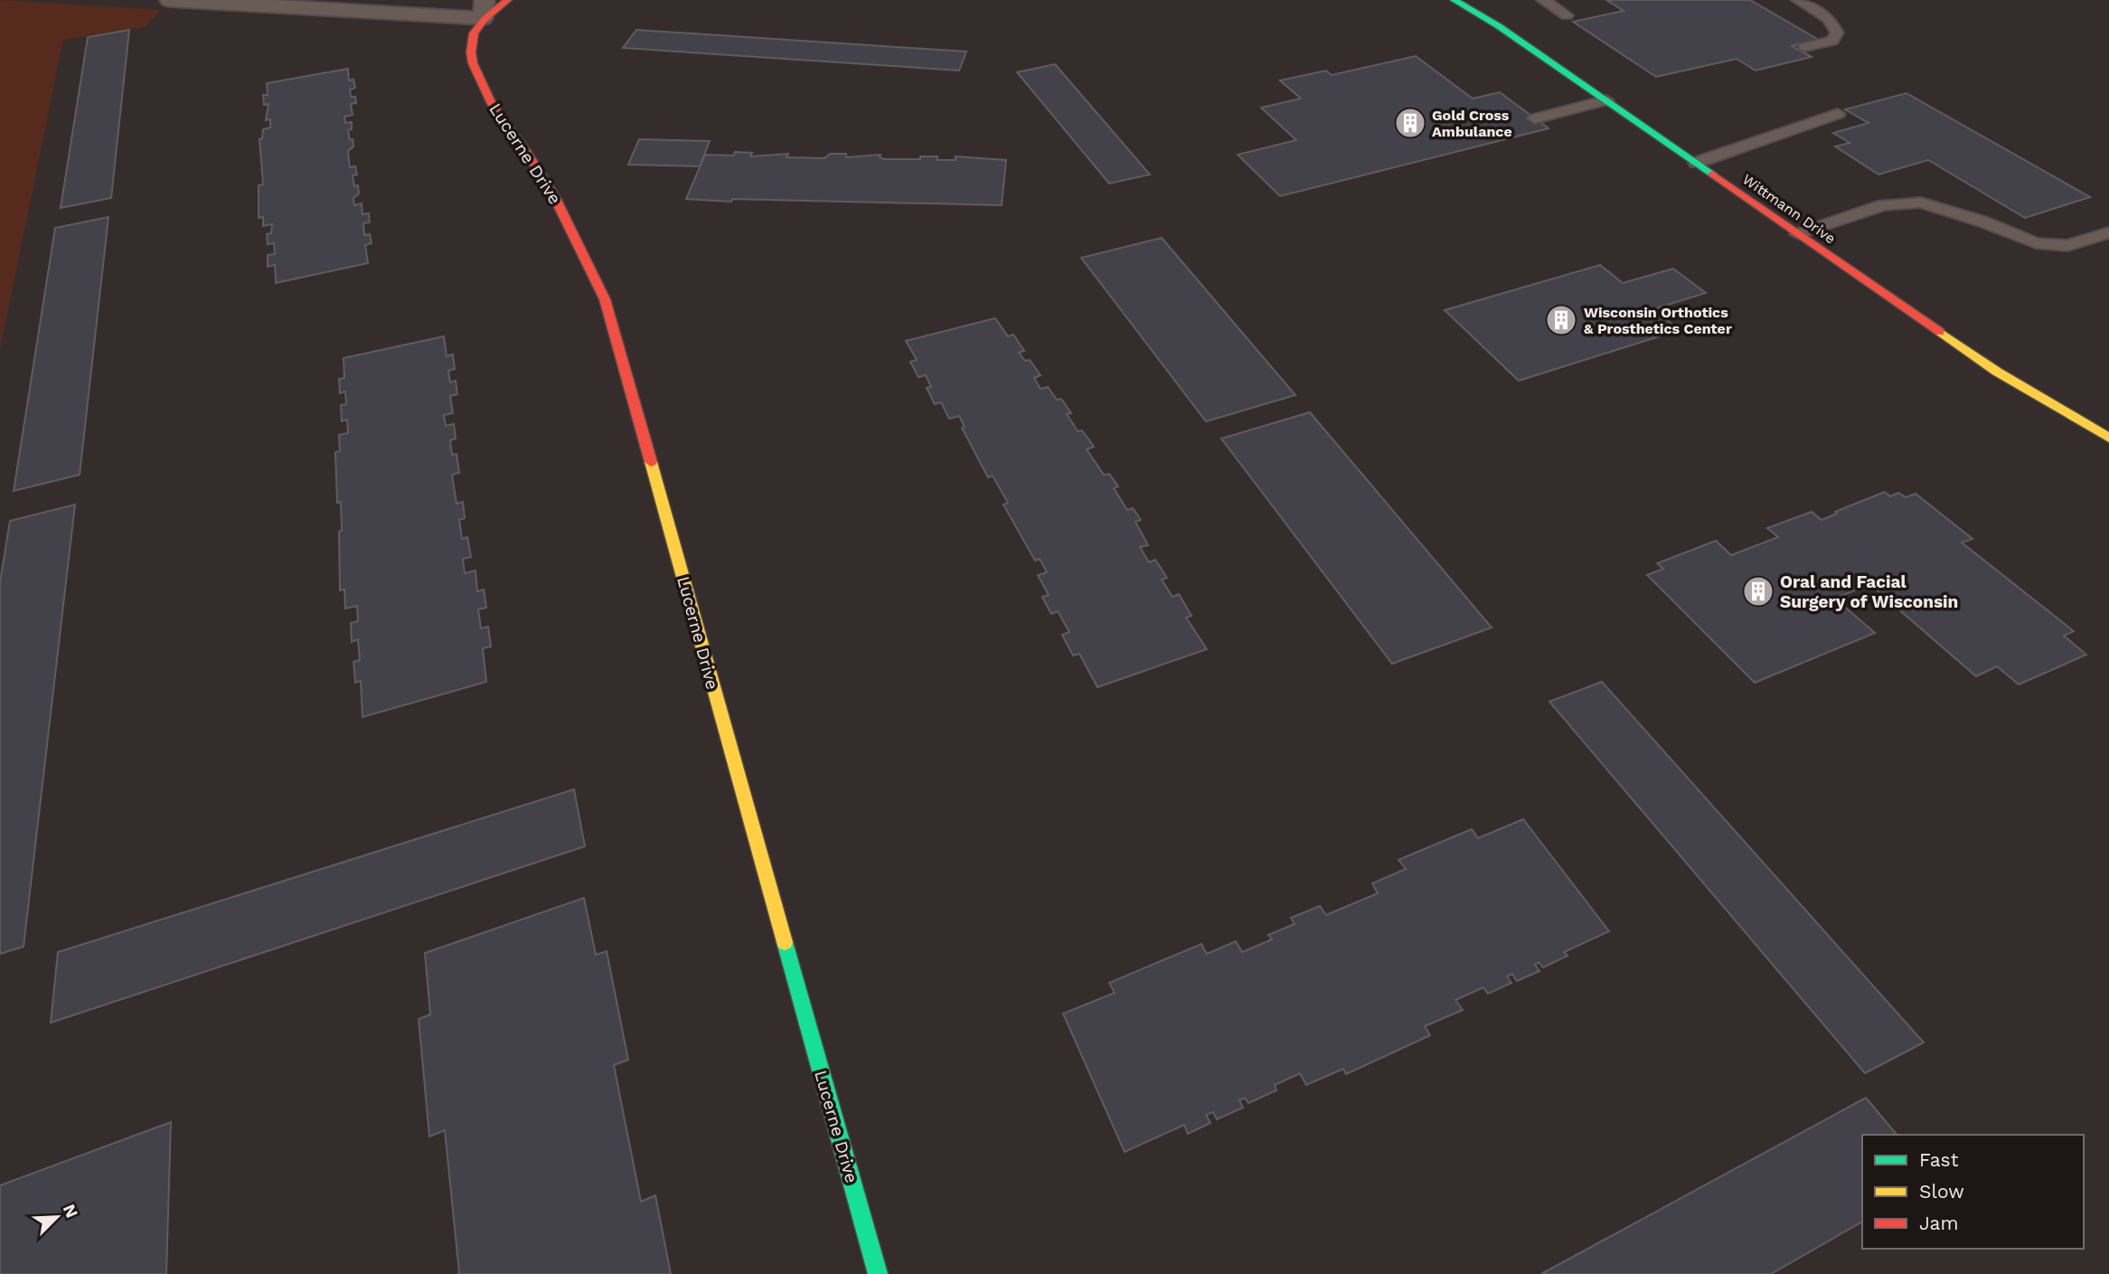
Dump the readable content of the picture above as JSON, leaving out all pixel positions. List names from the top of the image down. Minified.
{"streets":{"street":["Lucerne Drive","Wittmann Drive"]},"places":{"building":["Gold Cross Ambulance","Wisconsin Orthotics & Prosthetics Center","Oral and Facial Surgery of Wisconsin"]},"legend":["Fast","Slow","Jam"],"north":"top right"}
